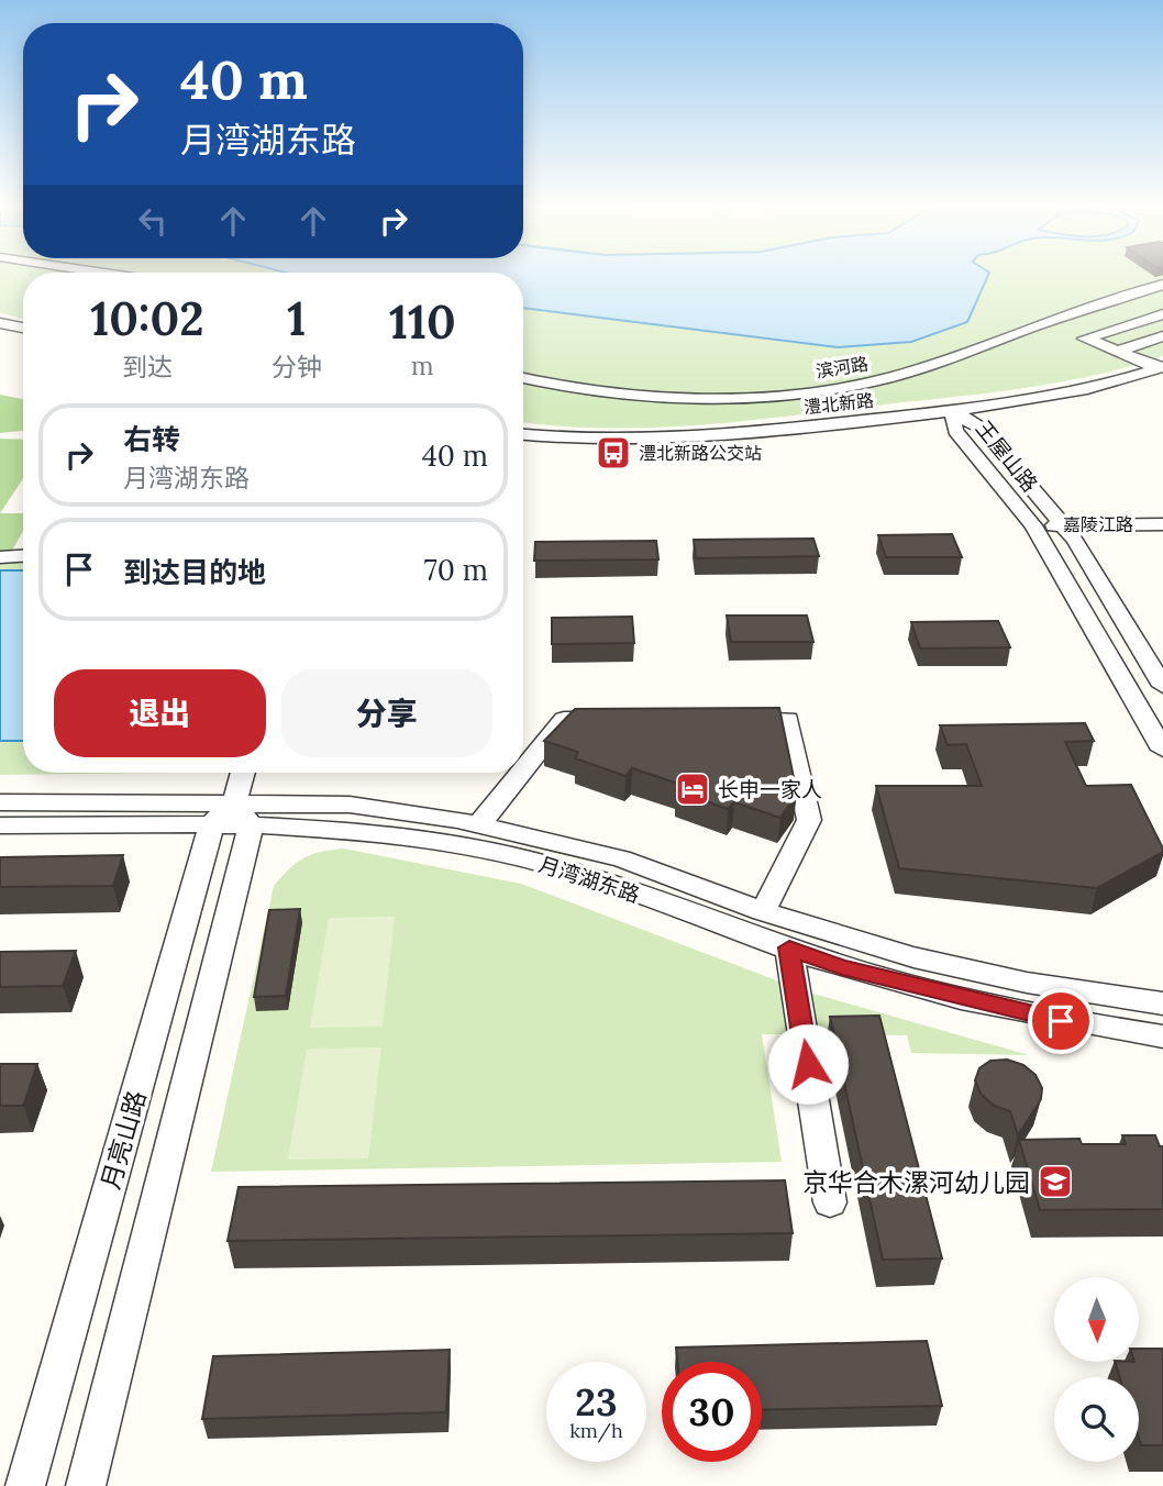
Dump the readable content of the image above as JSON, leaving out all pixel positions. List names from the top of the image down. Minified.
{"streets":{"street":["滨河路","澧北新路","王屋山路","嘉陵江路","月湾湖东路","月亮山路"]},"crossings":[["澧北新路","王屋山路"],["王屋山路","嘉陵江路"],["月湾湖东路","月亮山路"]],"places":{"bus stop":["澧北新路公交站"],"hotel":["长申一家人"],"school or university":["京华合木漯河幼儿园"]},"north":"bottom","page":{"turn":["40 m","月湾湖东路"],"eta":["10:02","到达","1","分钟","110","m"],"list":[{"name":"右转","note":"月湾湖东路","value":"40 m"},{"name":"到达目的地","value":"70 m"}],"buttons":["退出","分享"],"speed":"23 km/h","limit":"30"}}
